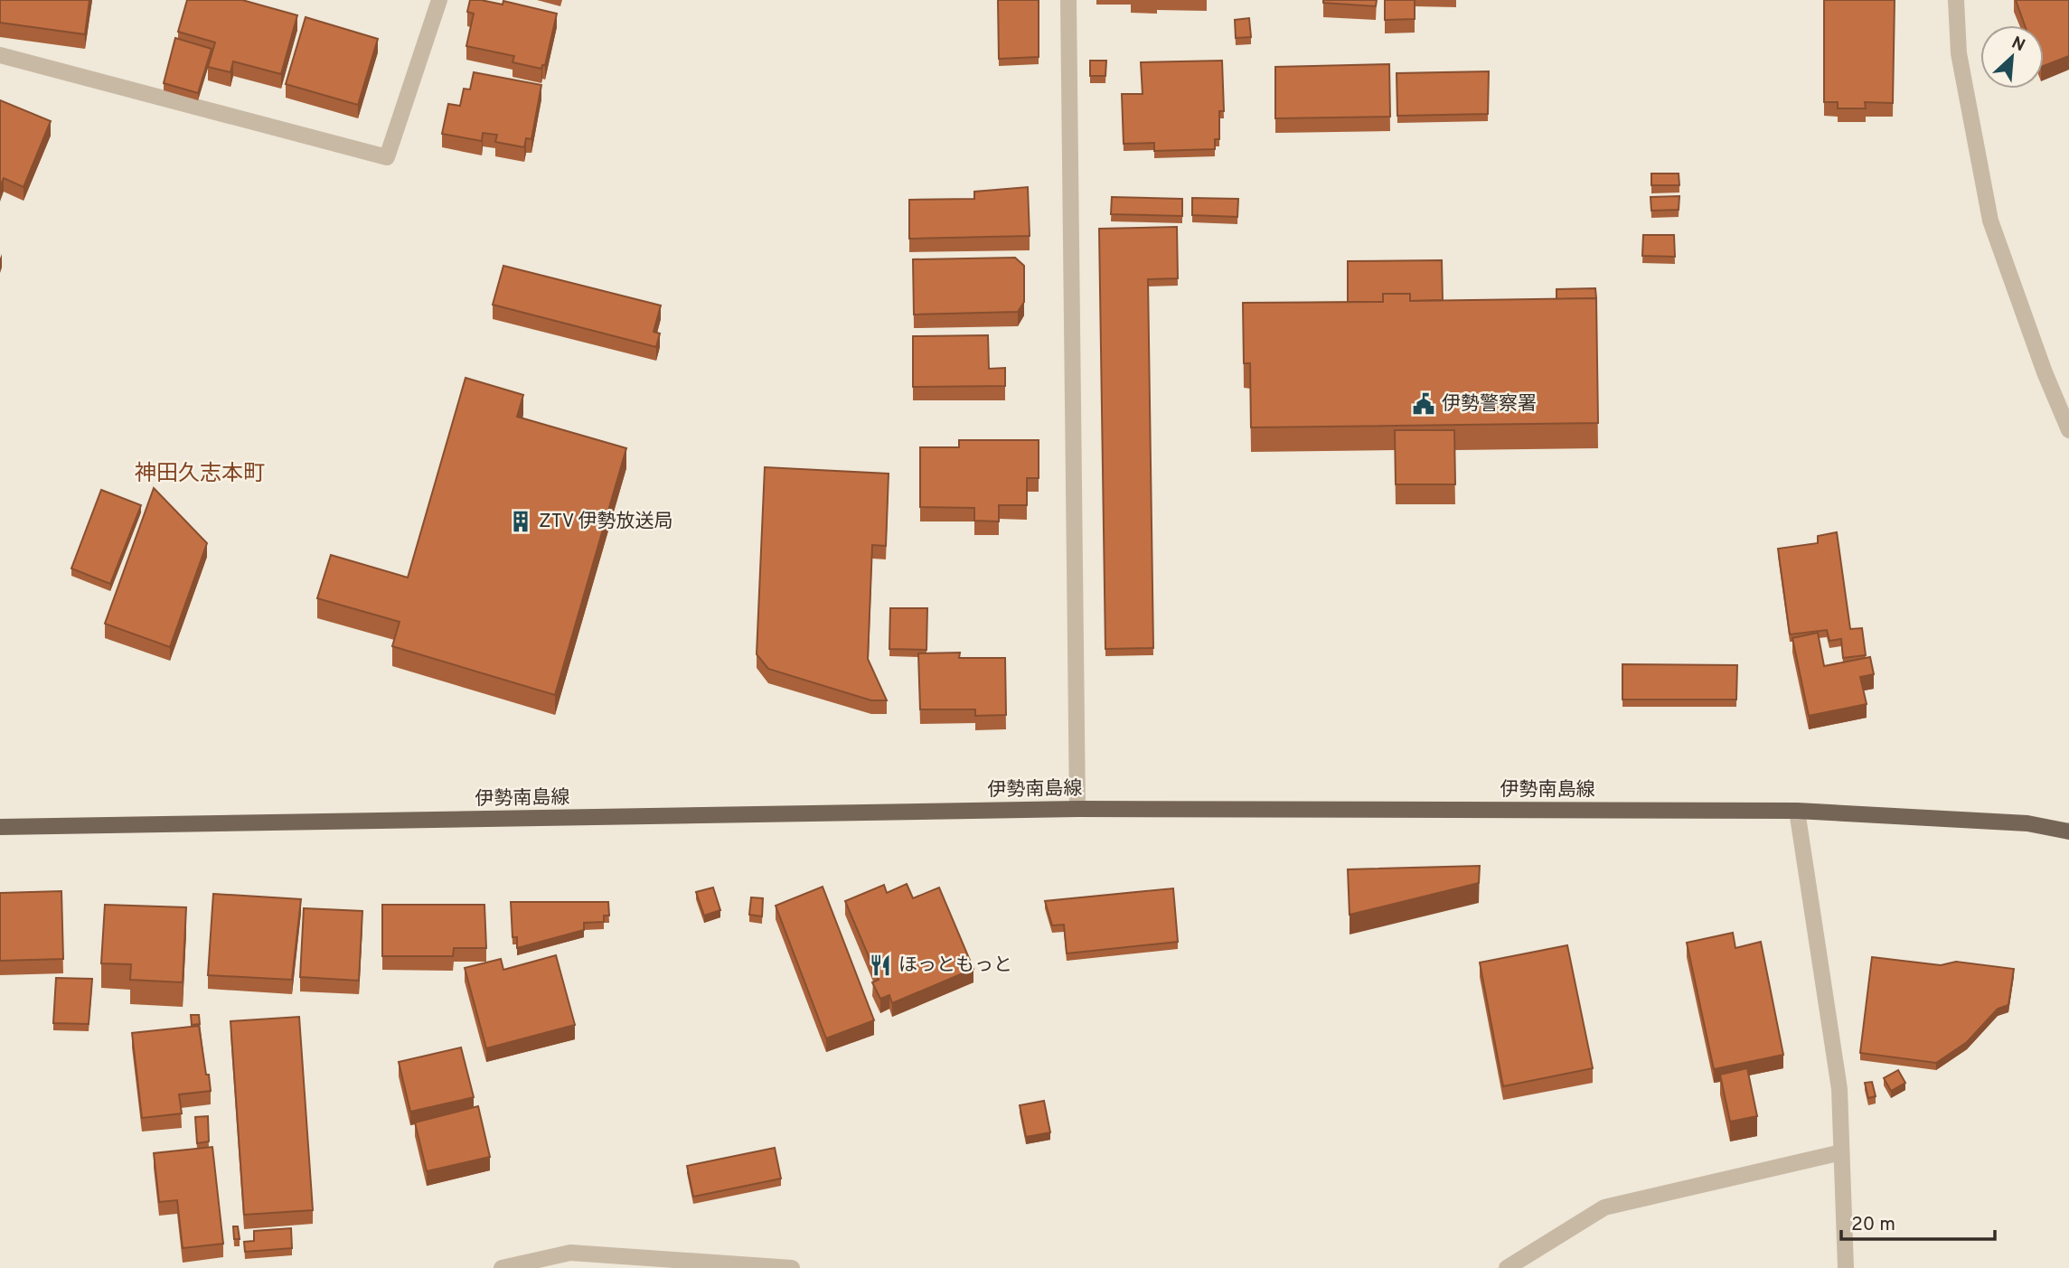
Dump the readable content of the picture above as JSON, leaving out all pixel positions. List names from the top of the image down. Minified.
{"streets":{"main road":["伊勢南島線"]},"districts":["神田久志本町"],"places":{"public building":["伊勢警察署"],"building":["ZTV 伊勢放送局"],"restaurant":["ほっともっと"]},"scale_bar":"20 m","north":"top right"}
